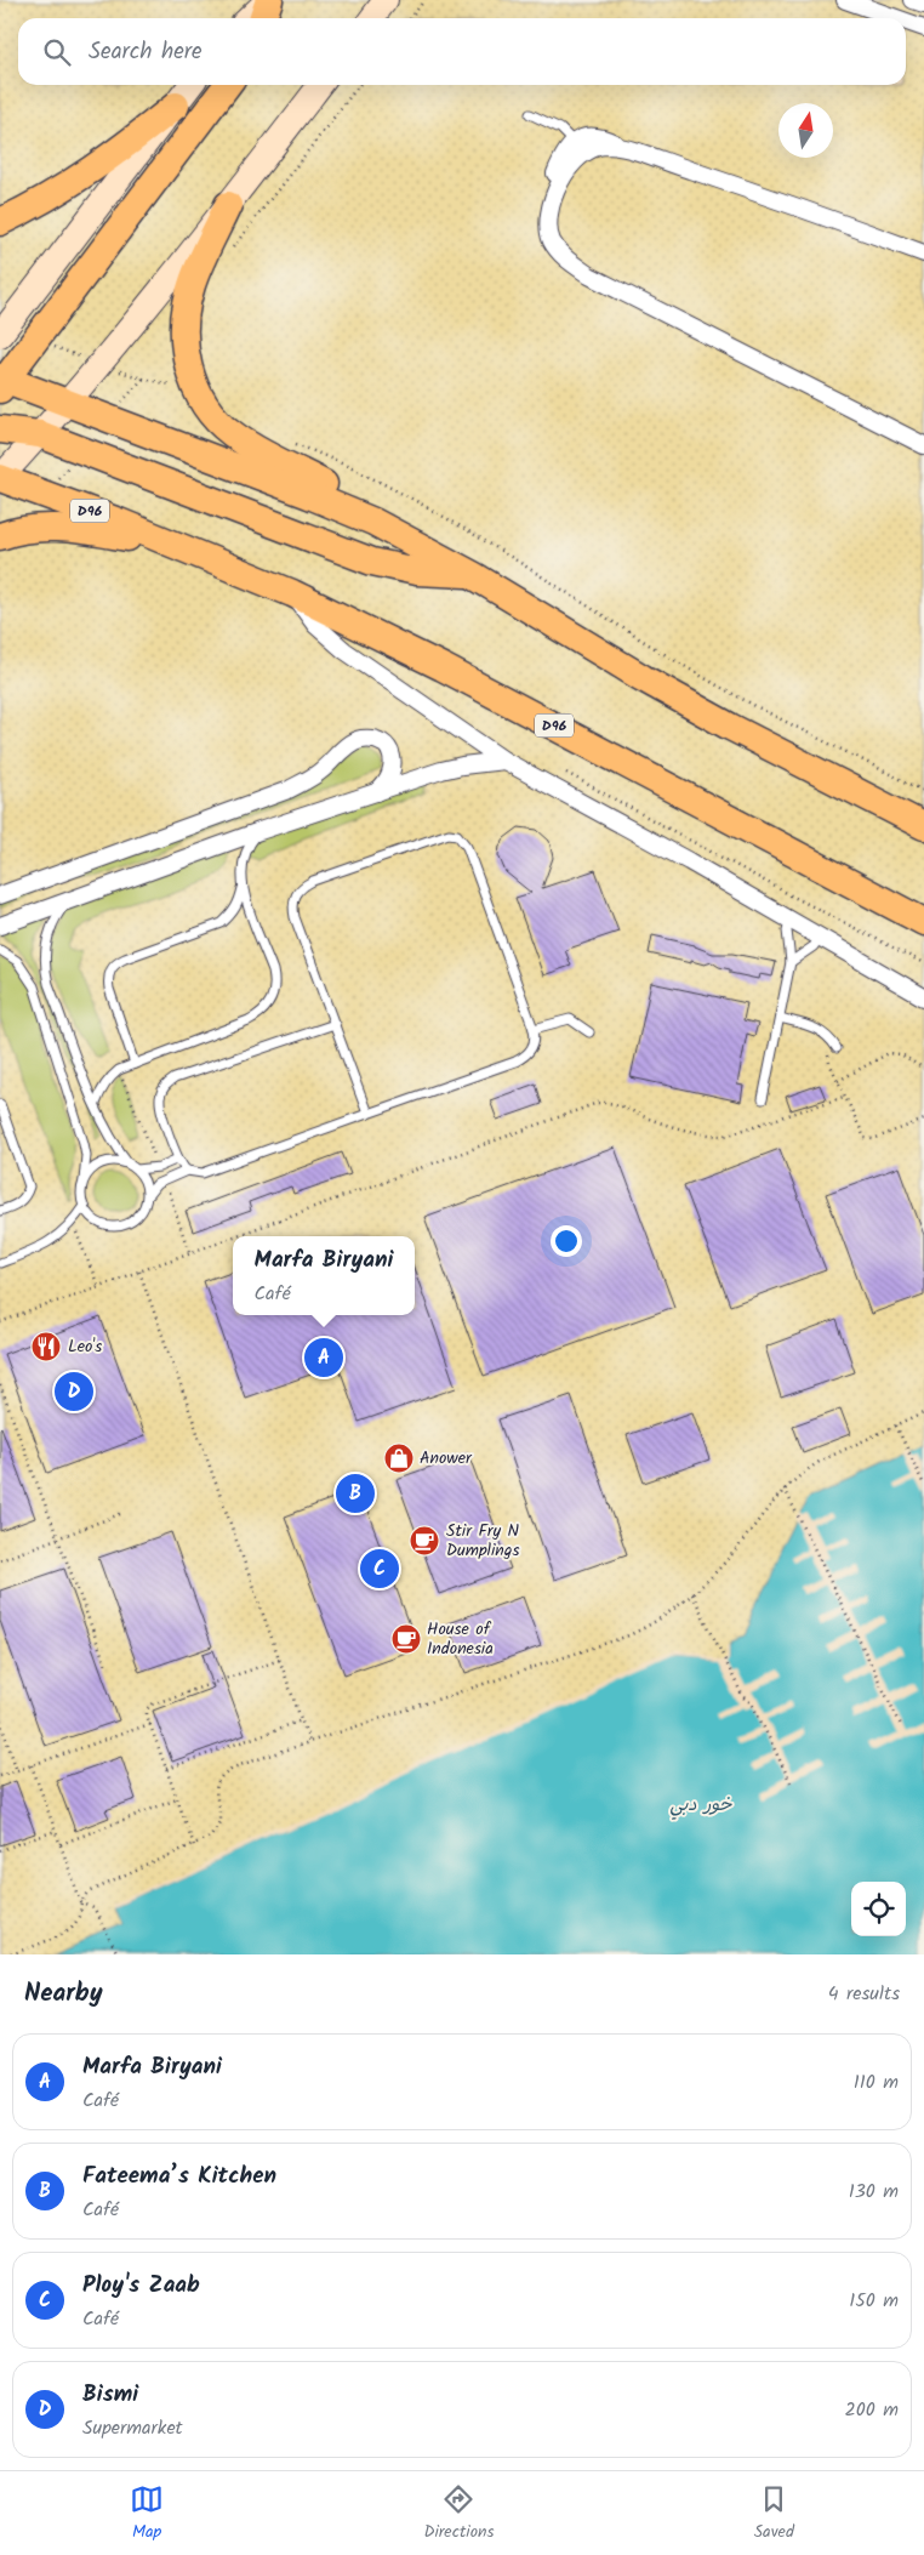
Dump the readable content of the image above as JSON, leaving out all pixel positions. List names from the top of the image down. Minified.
{"streets":{"main road":["D96"]},"water":["خور دبي"],"places":{"restaurant":["Leo's"],"shop":["Anower"],"cafe":["Stir Fry N Dumplings","House of Indonesia"]},"north":"top","page":{"search":"Search here","popup":["Marfa Biryani","Café"],"pins":["A","D","B","C"],"heading":["Nearby","4 results"],"list":[{"mark":"A","name":"Marfa Biryani","note":"Café","value":"110 m"},{"mark":"B","name":"Fateema’s Kitchen","note":"Café","value":"130 m"},{"mark":"C","name":"Ploy's Zaab","note":"Café","value":"150 m"},{"mark":"D","name":"Bismi","note":"Supermarket","value":"200 m"}],"nav":["Map","Directions","Saved"]}}
